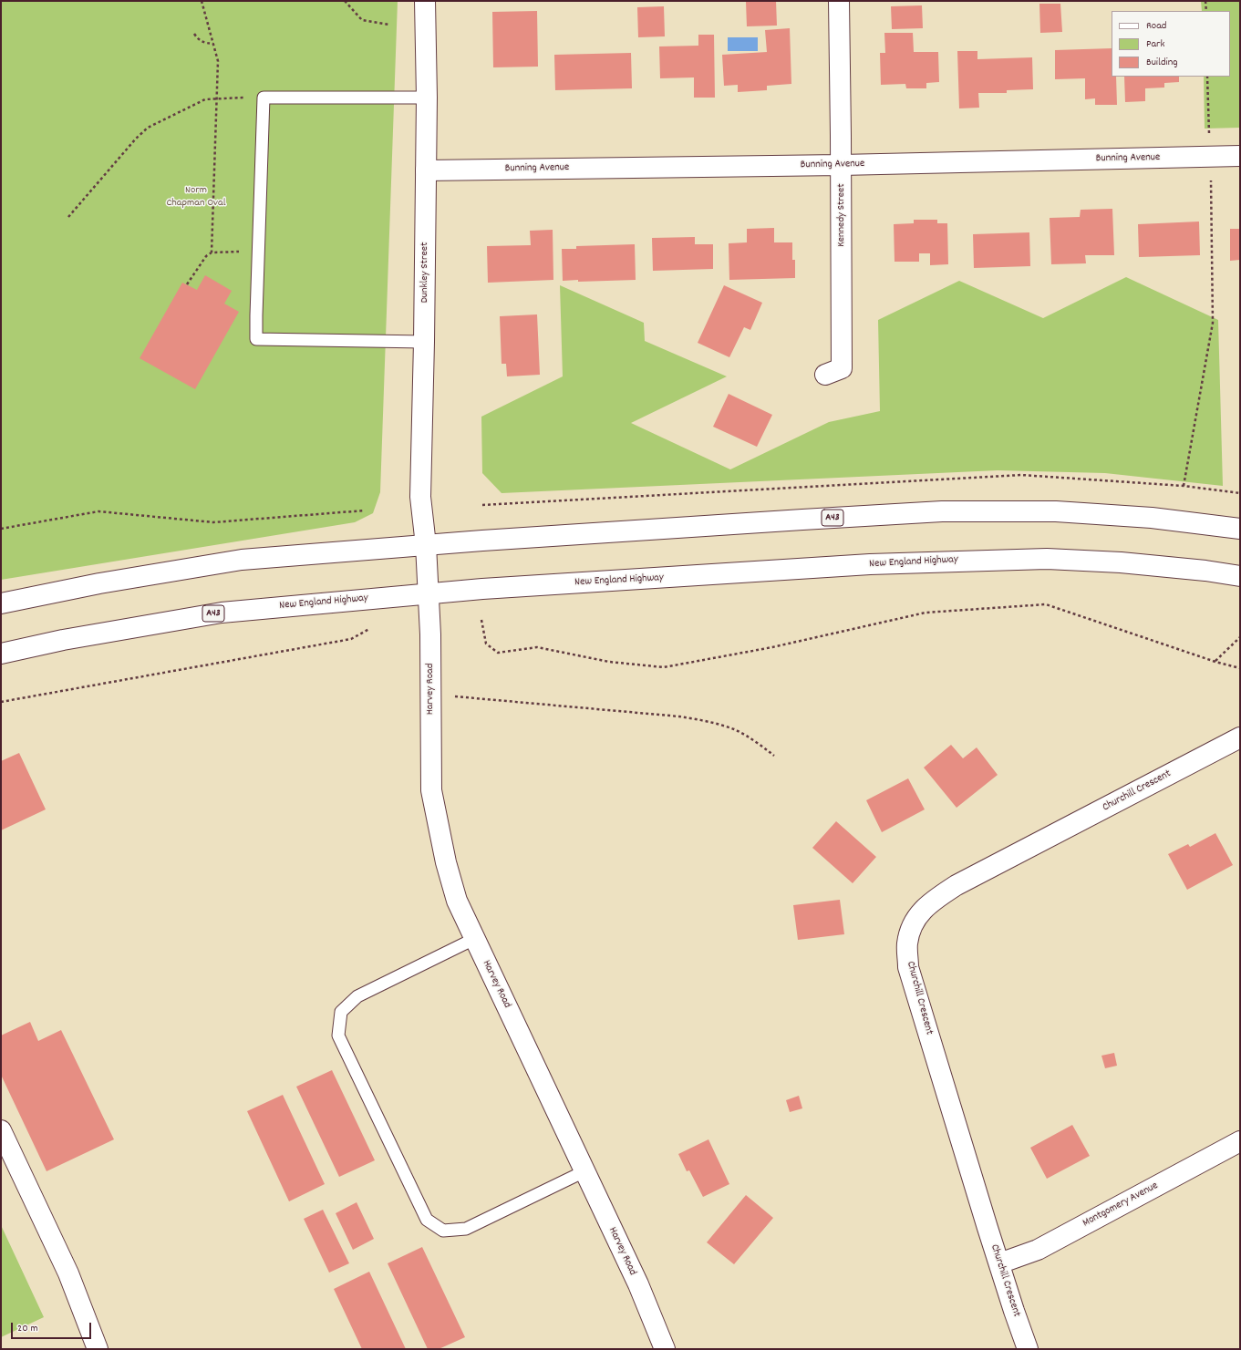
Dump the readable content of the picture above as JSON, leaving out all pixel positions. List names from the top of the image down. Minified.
{"streets":{"main road":["Bunning Avenue","Kennedy Street","Dunkley Street","A43","New England Highway","Harvey Road","Churchill Crescent","Montgomery Avenue"]},"crossings":[["Bunning Avenue","Kennedy Street"],["Bunning Avenue","Dunkley Street"],["Dunkley Street","A43"],["Dunkley Street","Harvey Road"],["A43","Harvey Road"],["New England Highway","Harvey Road"],["Churchill Crescent","Montgomery Avenue"]],"parks":["Norm Chapman Oval"],"legend":["Road","Park","Building"],"scale_bar":"20 m"}
